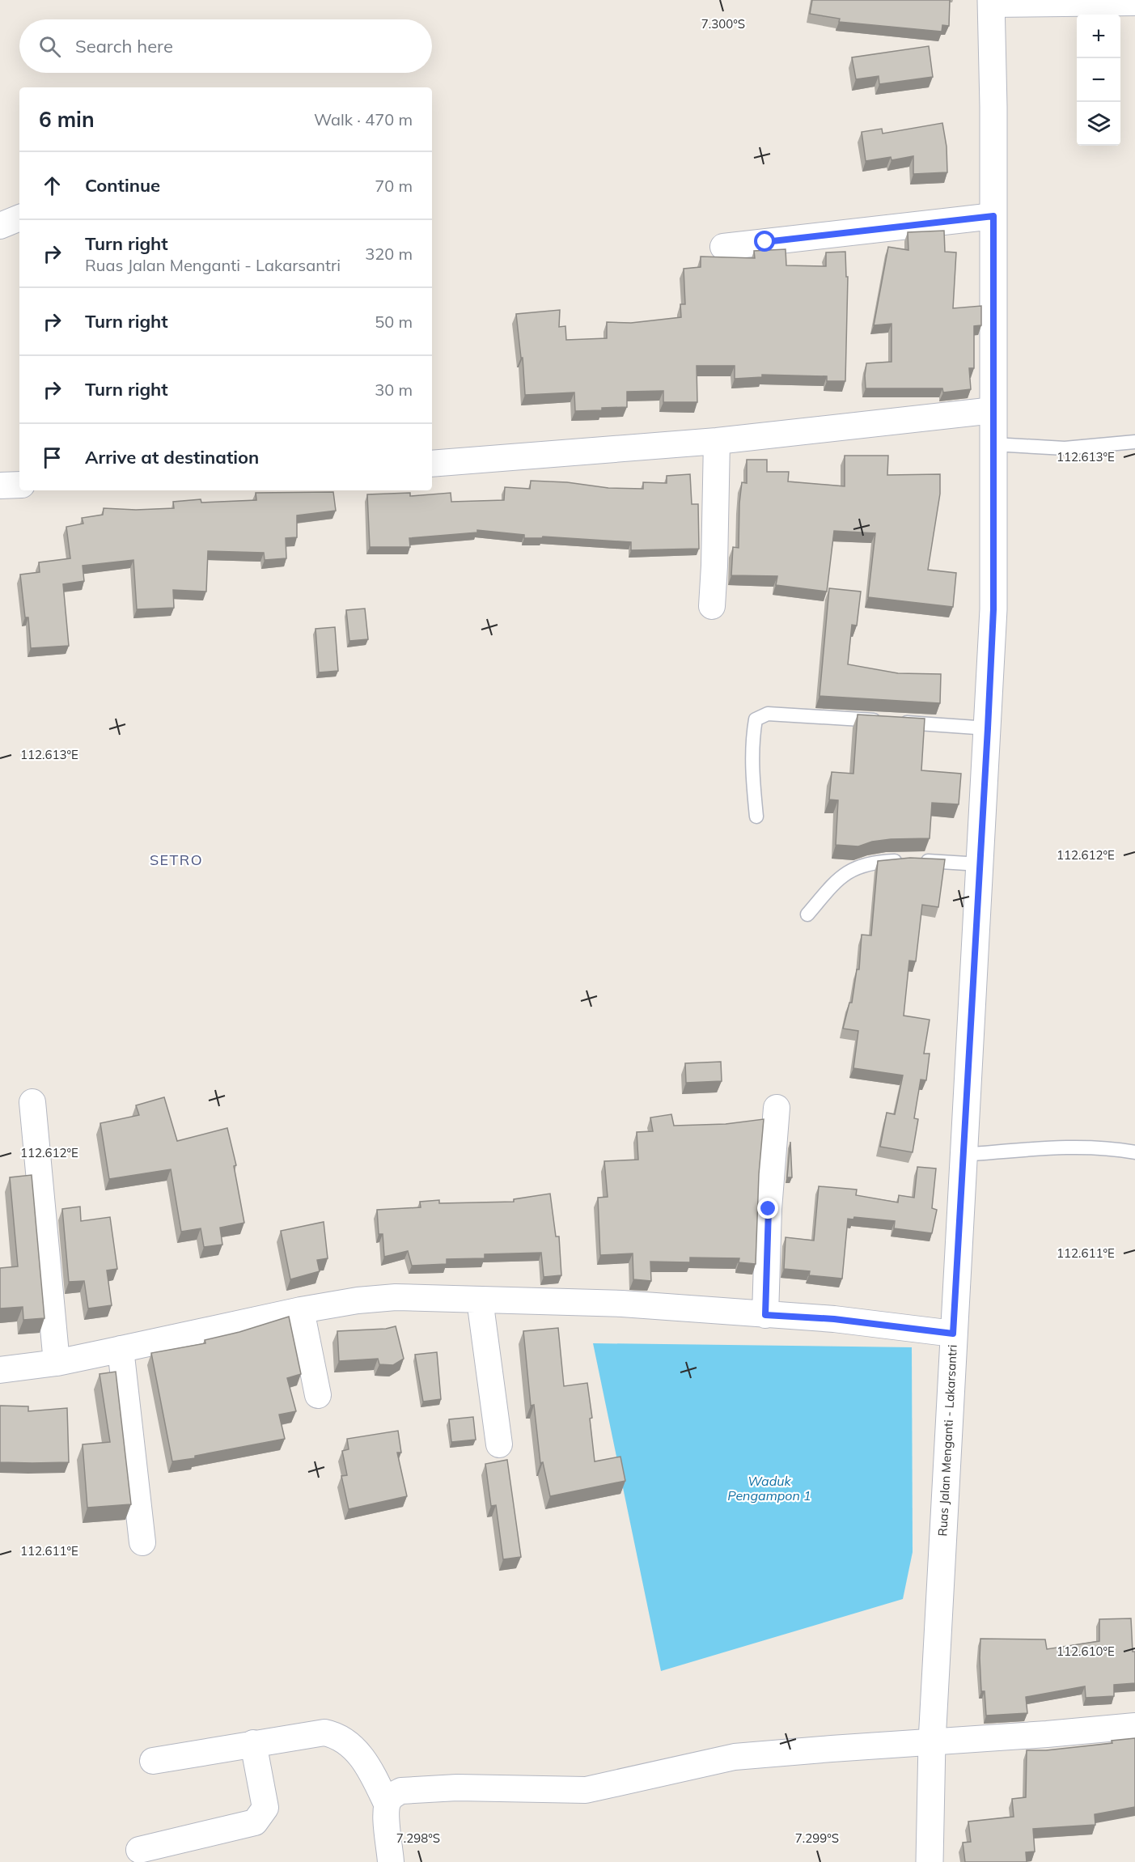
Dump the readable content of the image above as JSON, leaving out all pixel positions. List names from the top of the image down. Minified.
{"streets":{"main road":["Ruas Jalan Menganti - Lakarsantri"]},"districts":["SETRO"],"water":["Waduk Pengampon 1"],"page":{"map_buttons":["+","−"],"search":"Search here","heading":["6 min","Walk · 470 m"],"list":[["Continue","70 m"],["Turn right","Ruas Jalan Menganti - Lakarsantri","320 m"],["Turn right","50 m"],["Turn right","30 m"],"Arrive at destination"]},"coordinates":["7.300°S","112.613°E","112.612°E","112.611°E","112.610°E","7.298°S","7.299°S"]}
